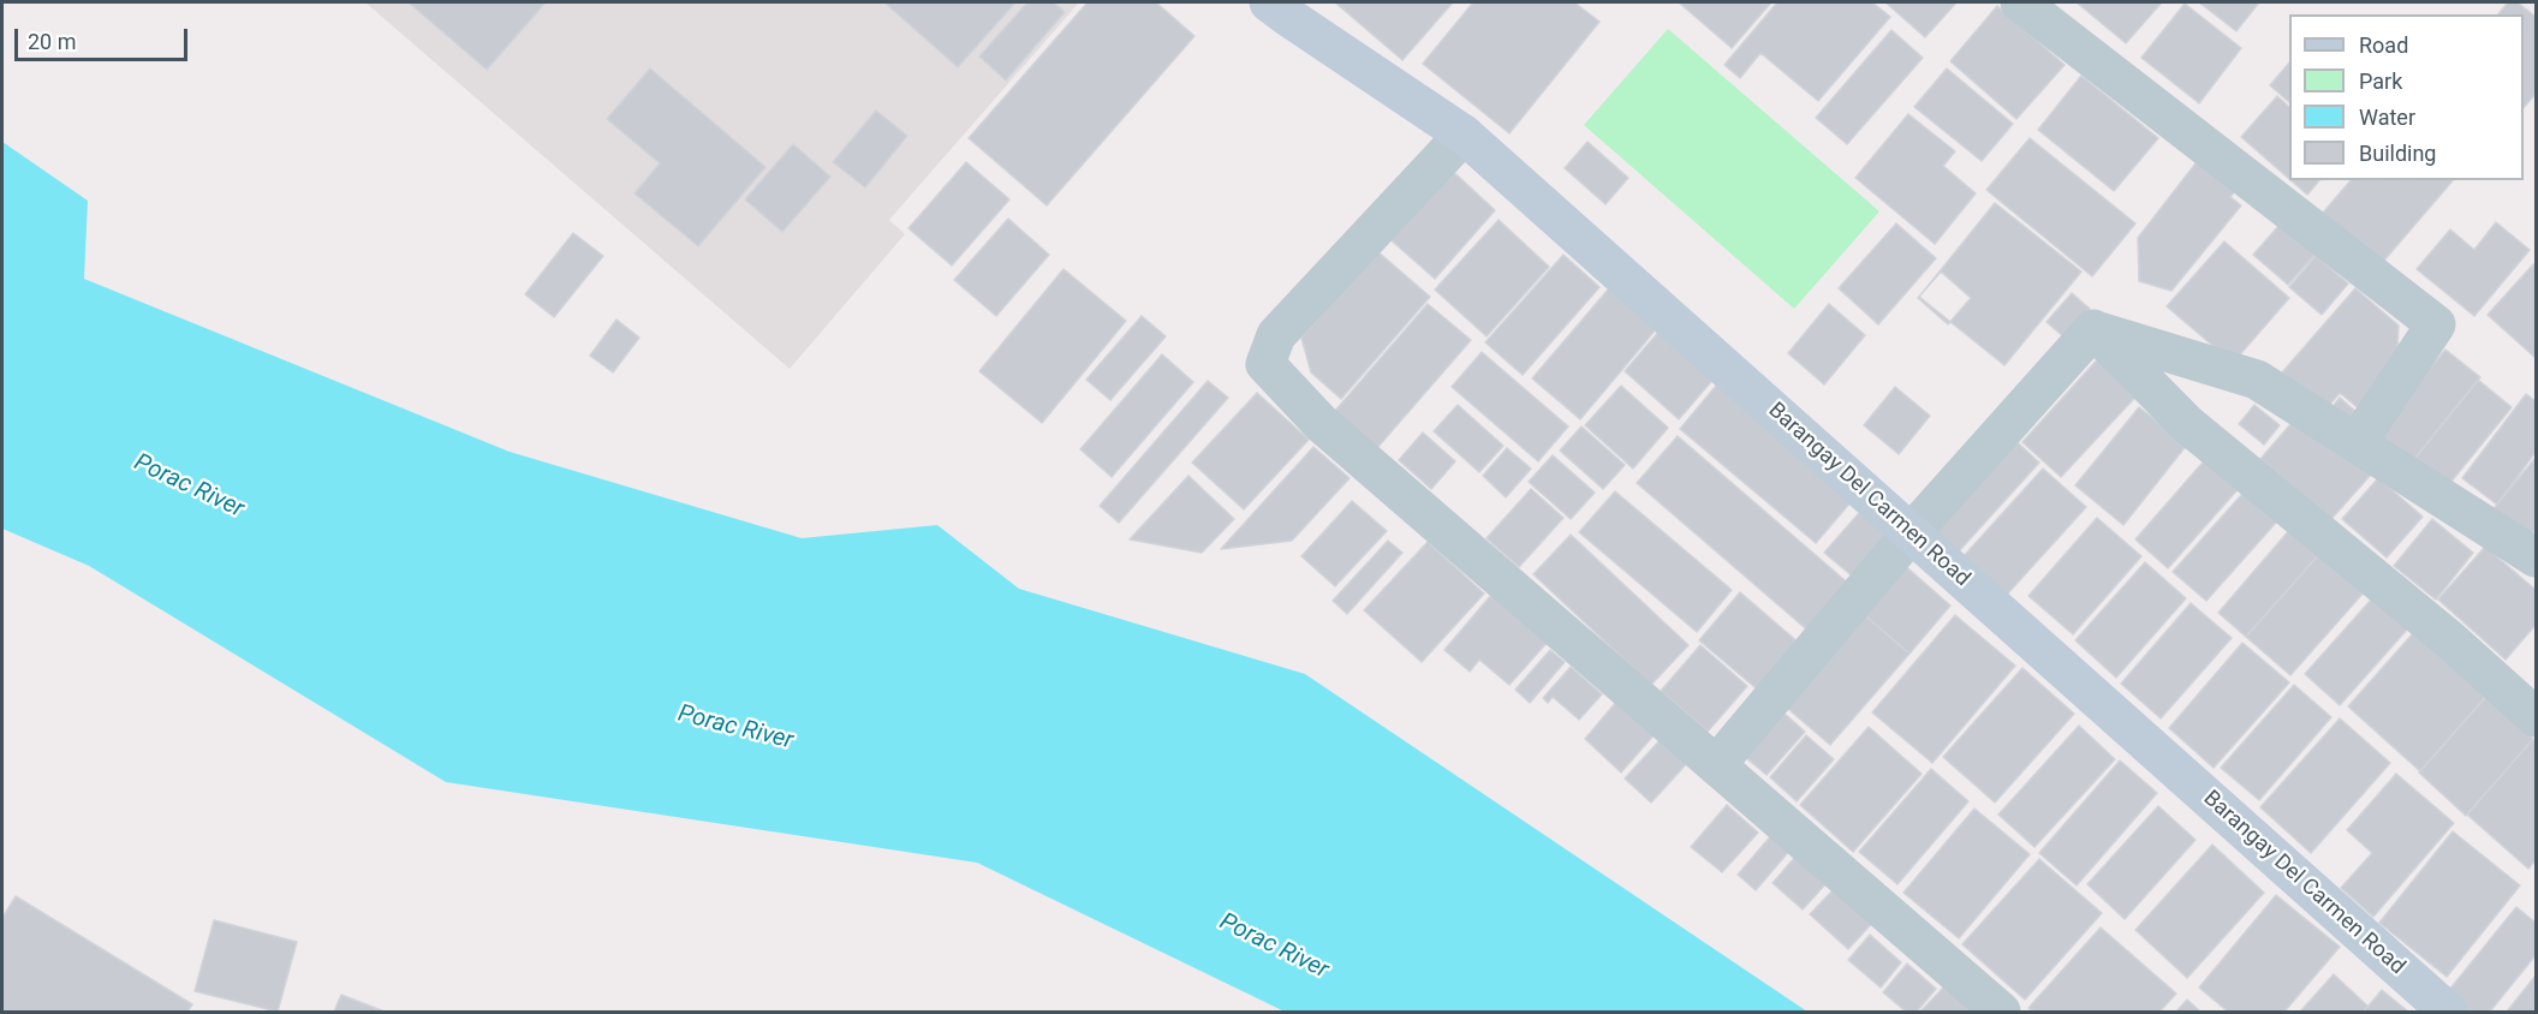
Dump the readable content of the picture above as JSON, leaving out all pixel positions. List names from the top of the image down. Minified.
{"streets":{"street":["Barangay Del Carmen Road"]},"water":["Porac River"],"legend":["Road","Park","Water","Building"],"scale_bar":"20 m"}
